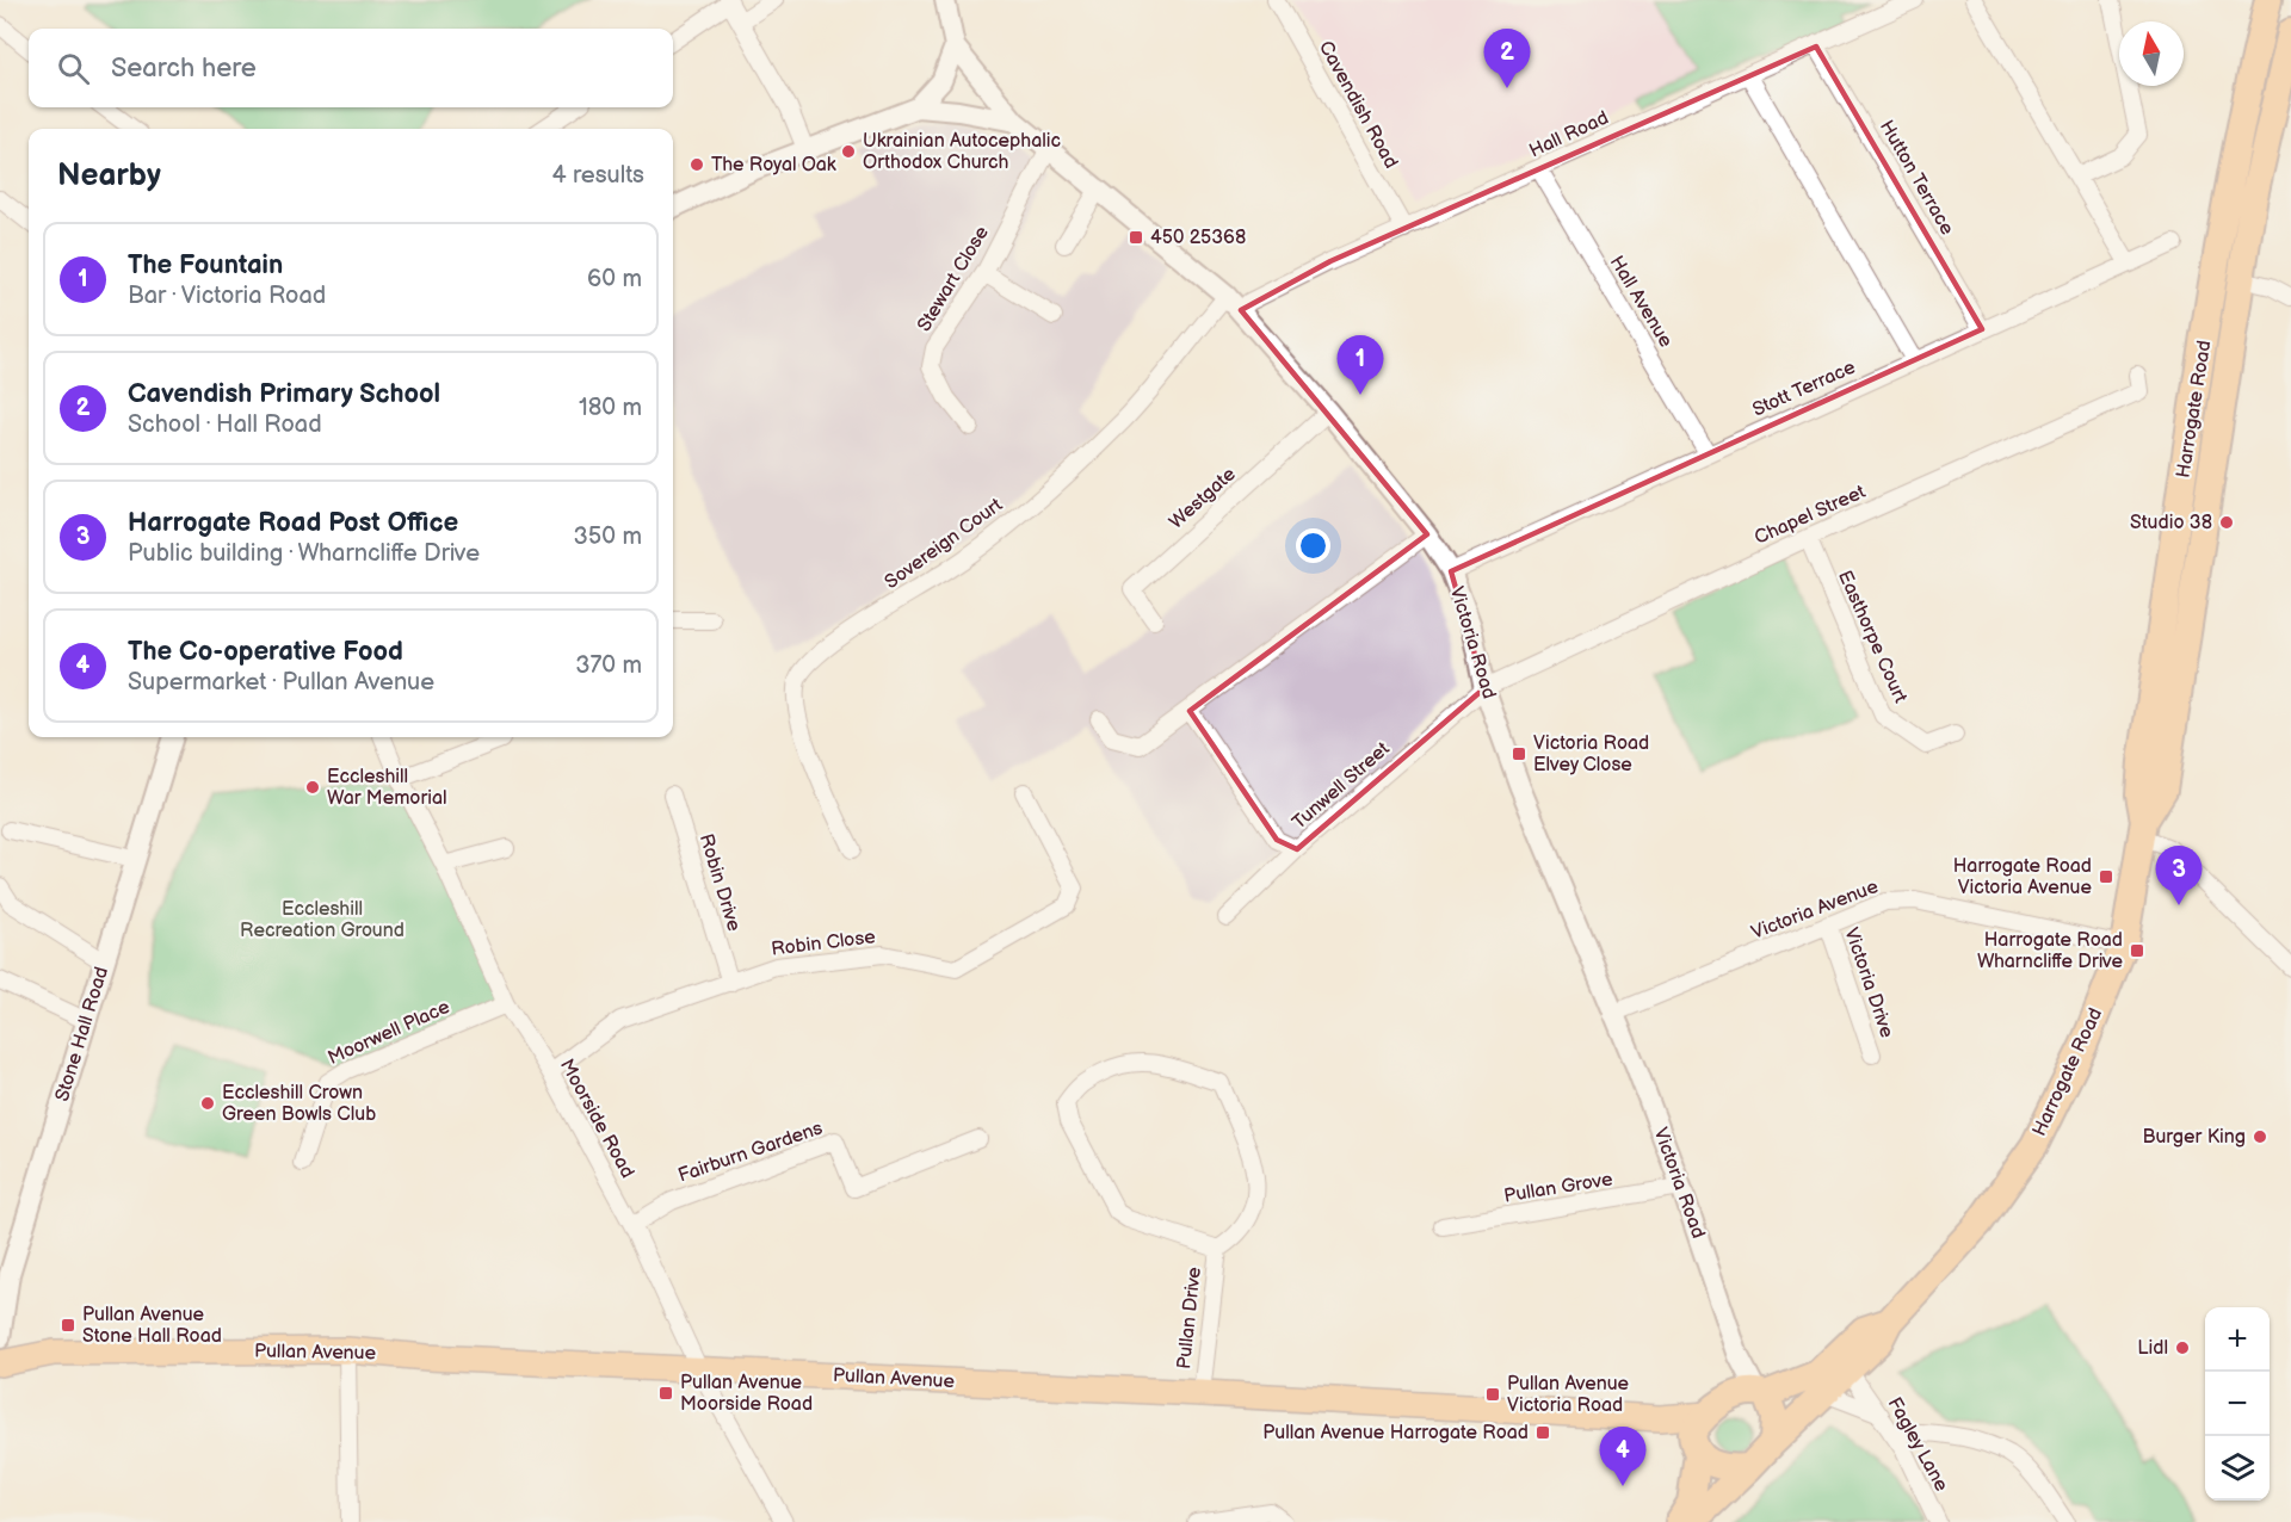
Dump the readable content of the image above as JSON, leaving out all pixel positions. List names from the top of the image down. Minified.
{"streets":{"highway":["Harrogate Road"],"main road":["Pullan Avenue"],"street":["Cavendish Road","Hall Road","Hutton Terrace","Stewart Close","Hall Avenue","Stott Terrace","Westgate","Chapel Street","Sovereign Court","Easthorpe Court","Victoria Road","Tunwell Street","Robin Drive","Victoria Avenue","Robin Close","Victoria Drive","Moorwell Place","Stone Hall Road","Moorside Road","Fairburn Gardens","Pullan Grove","Pullan Drive","Fagley Lane"]},"crossings":[["Cavendish Road","Hall Road"],["Hall Road","Hutton Terrace"],["Hall Road","Hall Avenue"],["Hall Road","Sovereign Court"],["Hall Road","Victoria Road"],["Hutton Terrace","Stott Terrace"],["Stewart Close","Victoria Road"],["Hall Avenue","Stott Terrace"],["Stott Terrace","Victoria Road"],["Harrogate Road","Victoria Road"],["Harrogate Road","Victoria Avenue"],["Harrogate Road","Pullan Avenue"],["Harrogate Road","Fagley Lane"],["Westgate","Victoria Road"],["Chapel Street","Easthorpe Court"],["Chapel Street","Victoria Road"],["Chapel Street","Tunwell Street"],["Sovereign Court","Victoria Road"],["Victoria Road","Tunwell Street"],["Victoria Road","Victoria Avenue"],["Victoria Road","Pullan Grove"],["Robin Drive","Robin Close"],["Victoria Avenue","Victoria Drive"],["Robin Close","Moorside Road"],["Moorwell Place","Moorside Road"],["Moorside Road","Fairburn Gardens"],["Moorside Road","Pullan Avenue"],["Pullan Drive","Pullan Avenue"]],"parks":["Eccleshill Recreation Ground"],"places":{"other":["Ukrainian Autocephalic Orthodox Church","The Royal Oak","Studio 38","Eccleshill War Memorial","Eccleshill Crown Green Bowls Club","Burger King","Lidl"],"transit":["450 25368","Victoria Road Elvey Close","Harrogate Road Victoria Avenue","Harrogate Road Wharncliffe Drive","Pullan Avenue Stone Hall Road","Pullan Avenue Moorside Road","Pullan Avenue Victoria Road","Pullan Avenue Harrogate Road"]},"north":"top","page":{"pins":["2","1","3","4"],"search":"Search here","heading":["Nearby","4 results"],"list":[{"mark":"1","name":"The Fountain","note":"Bar · Victoria Road","value":"60 m"},{"mark":"2","name":"Cavendish Primary School","note":"School · Hall Road","value":"180 m"},{"mark":"3","name":"Harrogate Road Post Office","note":"Public building · Wharncliffe Drive","value":"350 m"},{"mark":"4","name":"The Co-operative Food","note":"Supermarket · Pullan Avenue","value":"370 m"}],"map_buttons":["+","−"]}}
